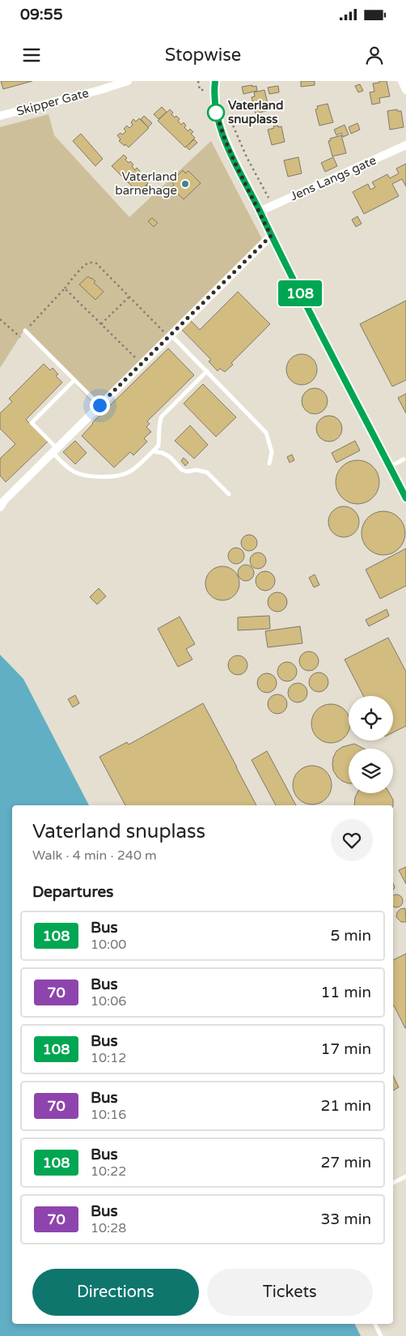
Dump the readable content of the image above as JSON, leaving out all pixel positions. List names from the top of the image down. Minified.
{"streets":{"street":["Skipper Gate","Jens Langs gate"]},"places":["Vaterland snuplass","Vaterland barnehage"],"lines":["bus line 108"],"page":{"status":"09:55","header":"Stopwise","on_map":"108","heading":[["Vaterland snuplass","Walk · 4 min · 240 m"],"Departures"],"list":[{"mark":"108","name":"Bus","note":"10:00","value":"5 min"},{"mark":"70","name":"Bus","note":"10:06","value":"11 min"},{"mark":"108","name":"Bus","note":"10:12","value":"17 min"},{"mark":"70","name":"Bus","note":"10:16","value":"21 min"},{"mark":"108","name":"Bus","note":"10:22","value":"27 min"},{"mark":"70","name":"Bus","note":"10:28","value":"33 min"}],"buttons":["Directions","Tickets"]}}
